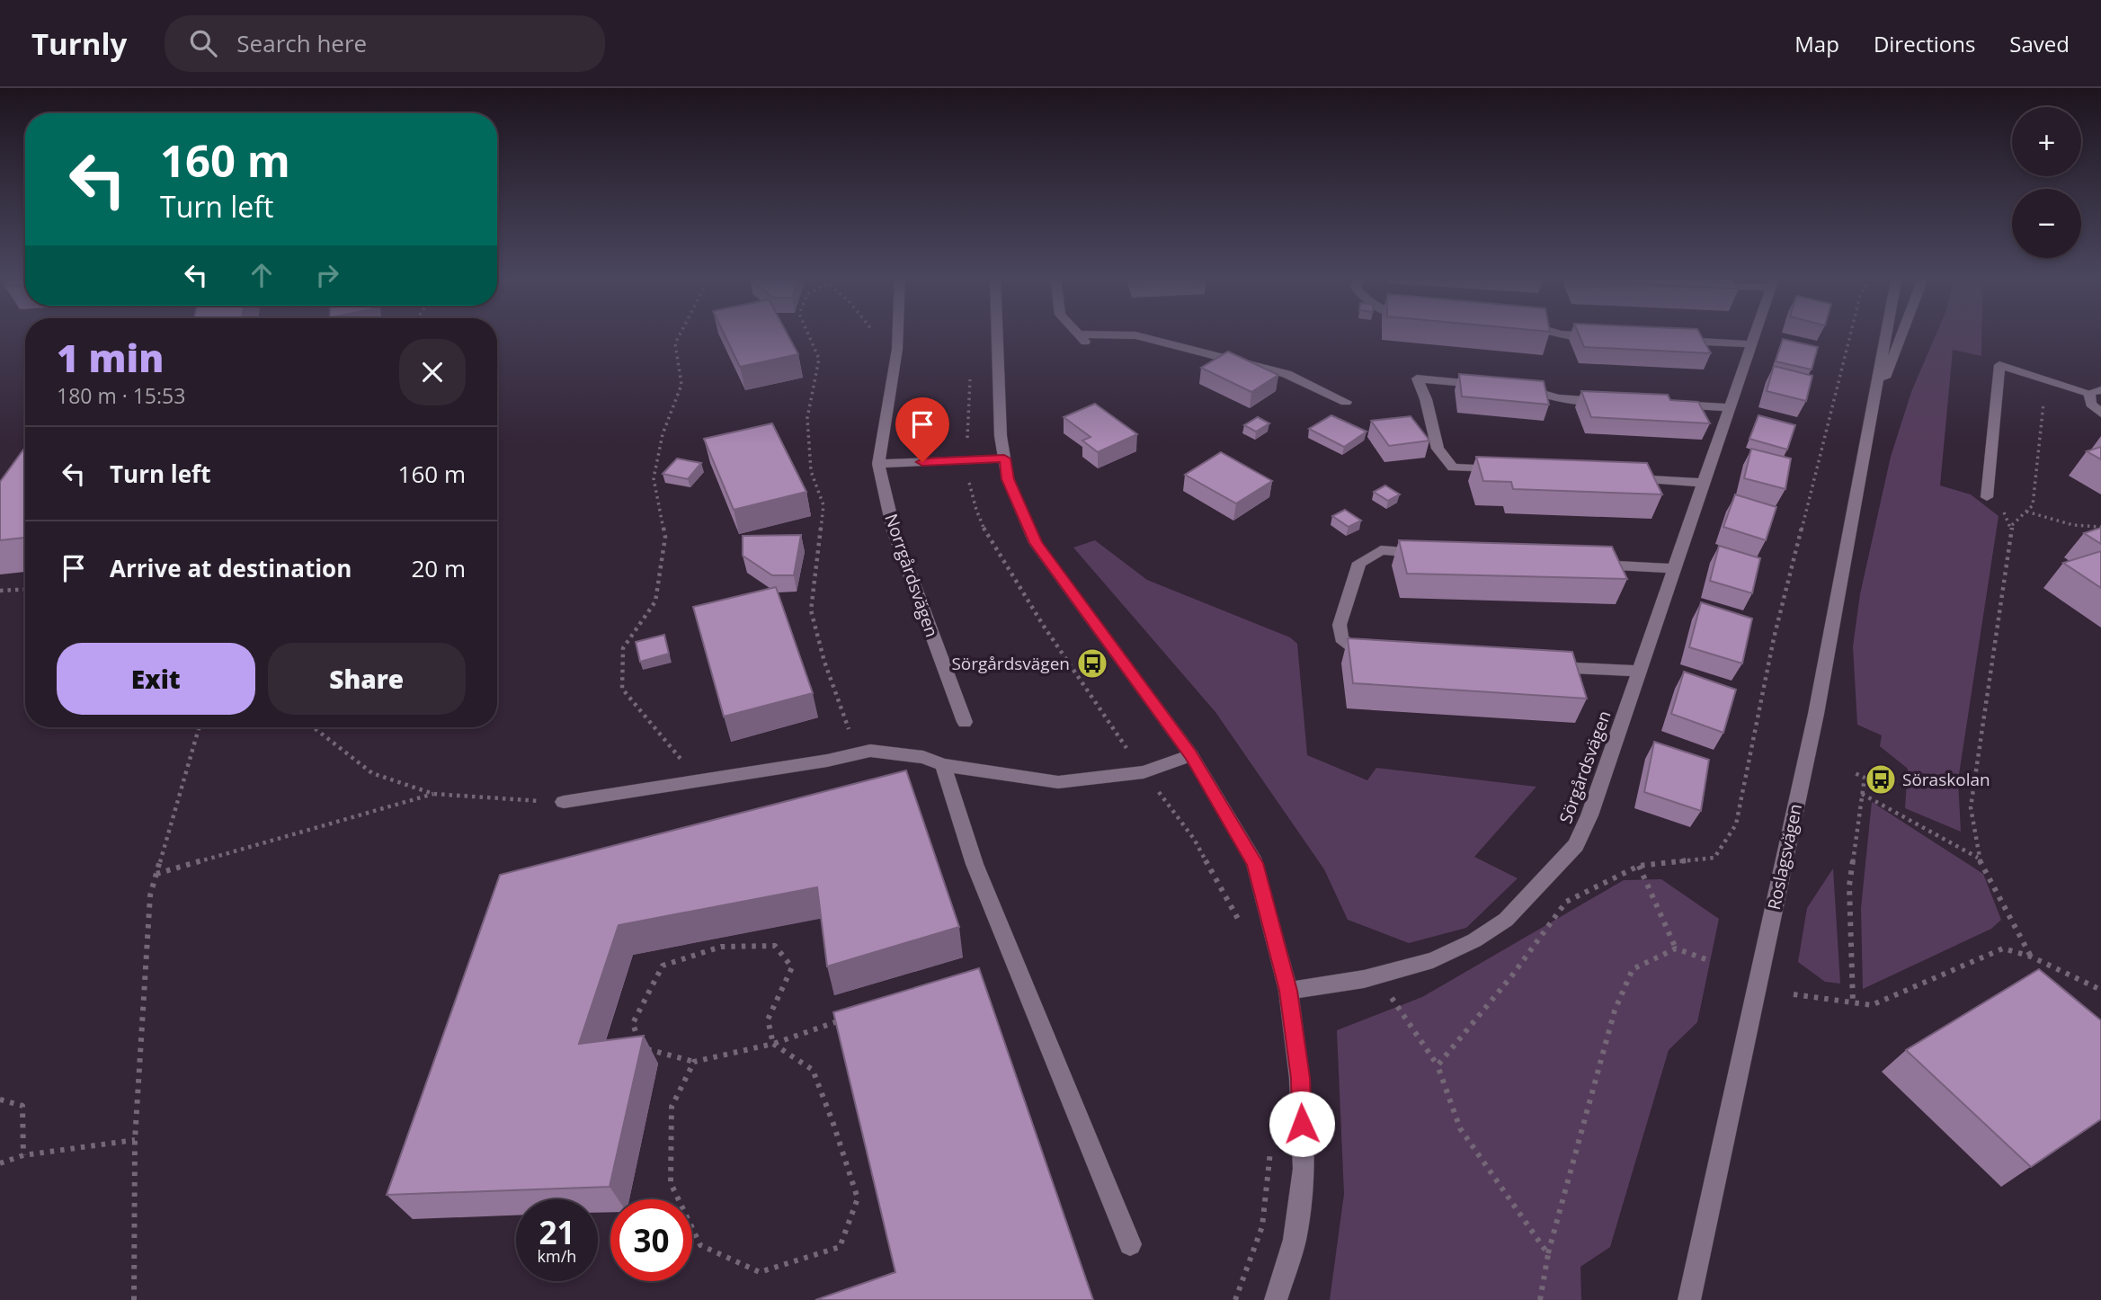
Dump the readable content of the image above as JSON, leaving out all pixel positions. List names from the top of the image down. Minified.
{"streets":{"street":["Norrgårdsvägen","Sörgårdsvägen","Roslagsvägen"]},"places":{"bus stop":["Sörgårdsvägen","Söraskolan"]},"page":{"header":"Turnly","search":"Search here","nav":["Map","Directions","Saved"],"map_buttons":["+","−"],"turn":["160 m","Turn left"],"heading":["1 min","180 m · 15:53"],"list":[{"name":"Turn left","value":"160 m"},{"name":"Arrive at destination","value":"20 m"}],"buttons":["Exit","Share"],"speed":"21 km/h","limit":"30"}}
